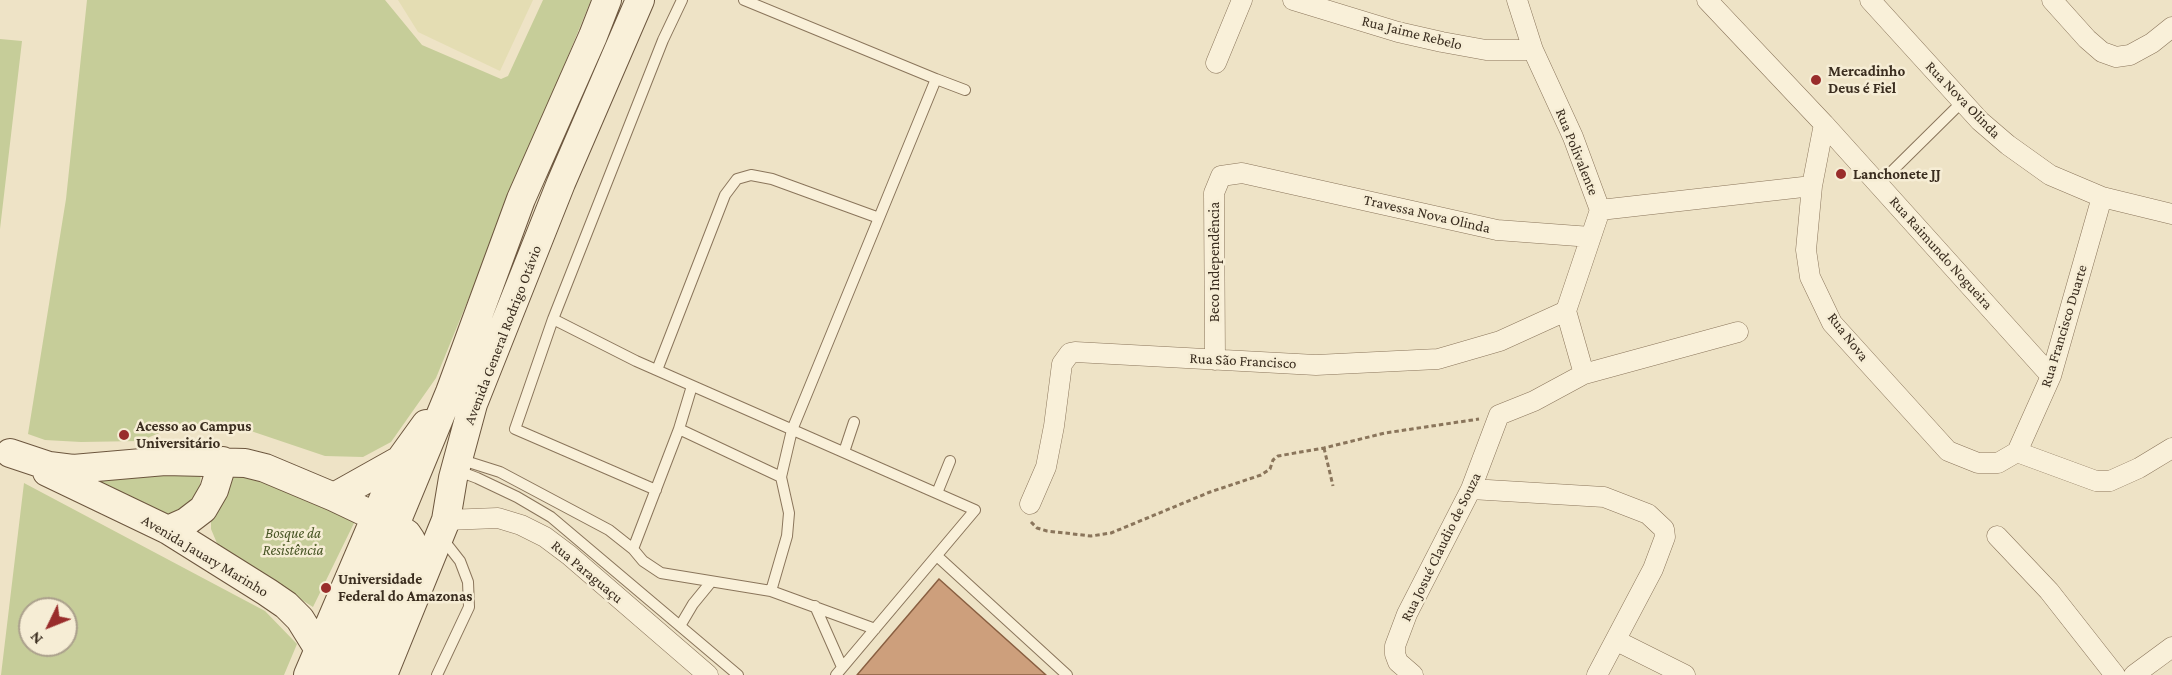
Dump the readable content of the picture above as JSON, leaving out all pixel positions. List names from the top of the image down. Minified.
{"streets":{"main road":["Avenida General Rodrigo Otávio","Avenida Jauary Marinho"],"street":["Rua Jaime Rebelo","Rua Nova Olinda","Rua Polivalente","Travessa Nova Olinda","Rua Raimundo Nogueira","Beco Independência","Rua Francisco Duarte","Rua Nova","Rua São Francisco","Rua Josué Claudio de Souza","Rua Paraguaçu"]},"crossings":[["Rua Jaime Rebelo","Rua Polivalente"],["Rua Nova Olinda","Rua Francisco Duarte"],["Rua Polivalente","Travessa Nova Olinda"],["Rua Polivalente","Rua São Francisco"],["Travessa Nova Olinda","Beco Independência"],["Rua Raimundo Nogueira","Rua Francisco Duarte"],["Rua Raimundo Nogueira","Rua Nova"],["Beco Independência","Rua São Francisco"],["Rua Francisco Duarte","Rua Nova"],["Avenida General Rodrigo Otávio","Avenida Jauary Marinho"],["Avenida General Rodrigo Otávio","Rua Paraguaçu"]],"parks":["Bosque da Resistência"],"places":["Mercadinho Deus é Fiel","Lanchonete JJ","Acesso ao Campus Universitário","Universidade Federal do Amazonas"],"north":"bottom left"}
